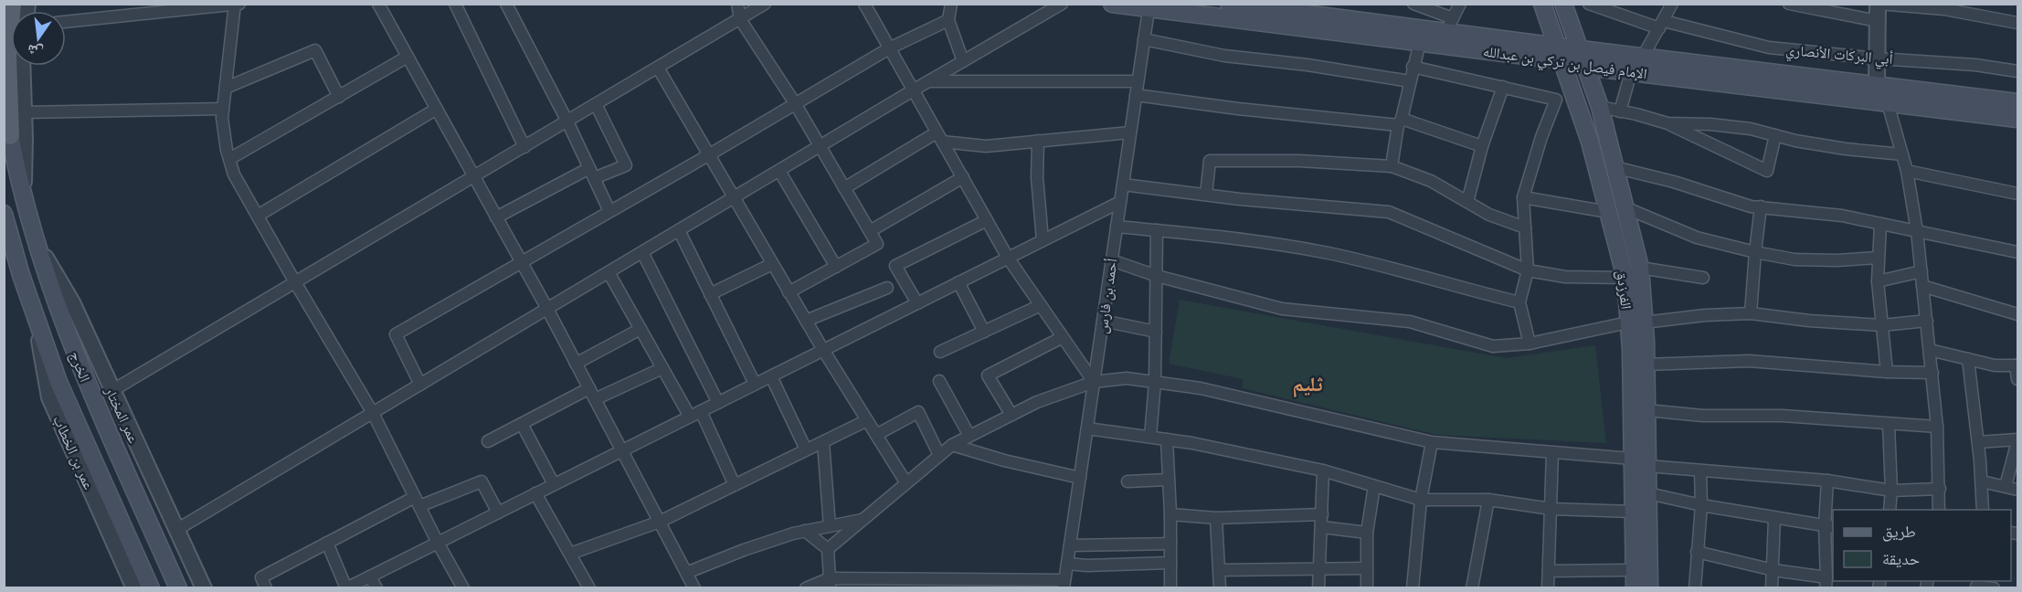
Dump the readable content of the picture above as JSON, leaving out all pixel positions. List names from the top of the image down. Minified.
{"streets":{"main road":["الإمام فيصل بن تركي بن عبدالله","الفرزدق","الخرج"],"street":["أبي البركات الأنصاري","أحمد بن فارس","عمر المختار","عمر بن الخطاب"]},"crossings":[["الإمام فيصل بن تركي بن عبدالله","الفرزدق"],["الإمام فيصل بن تركي بن عبدالله","أحمد بن فارس"],["الخرج","عمر المختار"],["الخرج","عمر بن الخطاب"]],"districts":["ثليم"],"legend":["طريق","حديقة"],"north":"bottom"}
